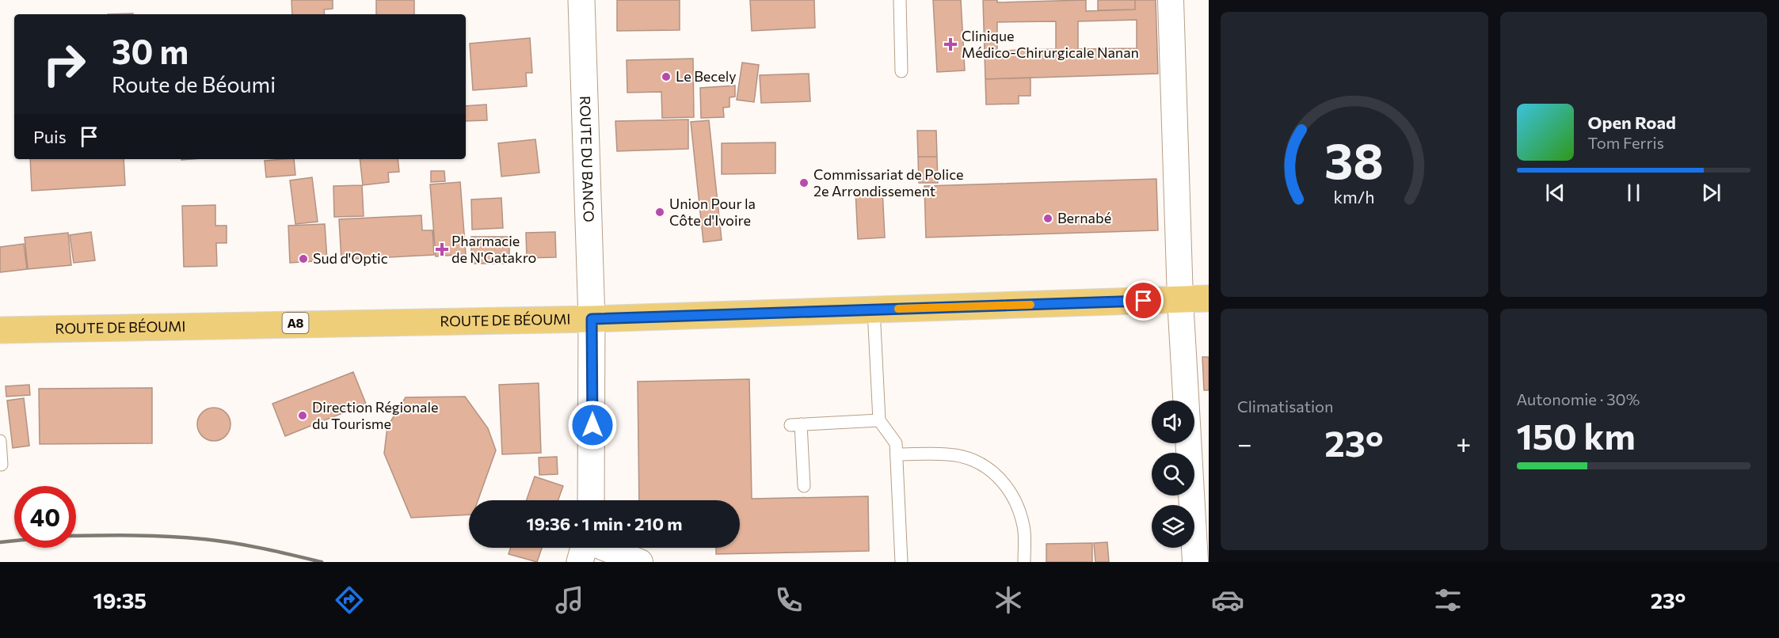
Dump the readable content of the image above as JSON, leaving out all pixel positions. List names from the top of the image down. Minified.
{"streets":{"main road":["ROUTE DE BÉOUMI","A8"],"street":["ROUTE DU BANCO"]},"crossings":[["ROUTE DU BANCO","ROUTE DE BÉOUMI"]],"places":{"health":["Clinique Médico-Chirurgicale Nanan","Pharmacie de N'Gatakro"],"other":["Le Becely","Commissariat de Police 2e Arrondissement","Union Pour la Côte d'Ivoire","Bernabé","Sud d'Optic","Direction Régionale du Tourisme"]},"page":{"turn":["30 m","Route de Béoumi"],"song":["Open Road","Tom Ferris"],"then":"Puis","tile":["Climatisation",["Autonomie · 30%","150 km"]],"heat":["−","23°","+"],"limit":"40","trip":"19:36 · 1 min · 210 m","tabs":["19:35","23°"],"gauge":["38","km/h"]}}
